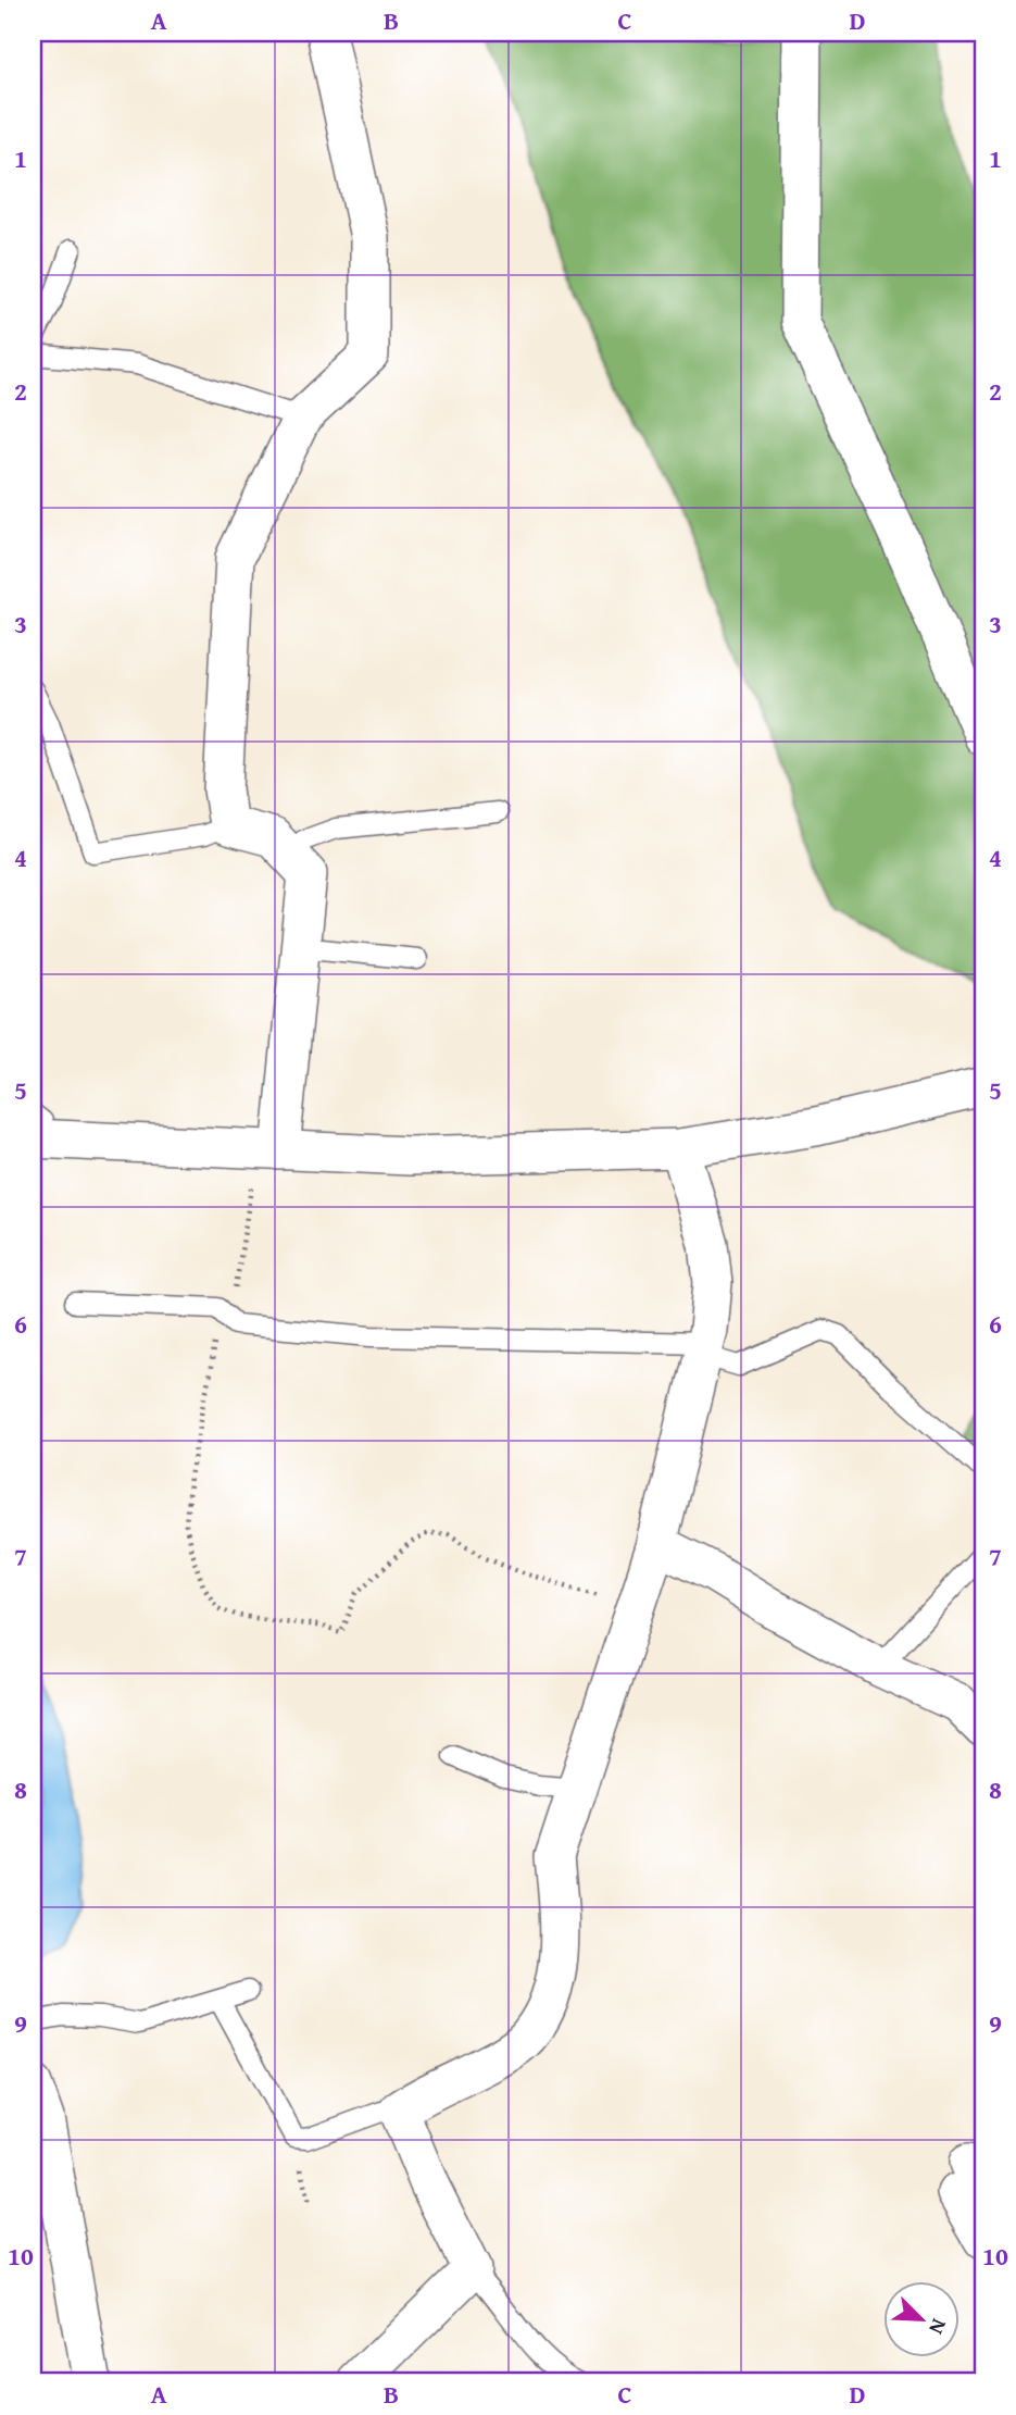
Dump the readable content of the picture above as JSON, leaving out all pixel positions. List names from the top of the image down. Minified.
{"north":"bottom right","grid":{"columns":["A","B","C","D"],"rows":["1","2","3","4","5","6","7","8","9","10"]}}
